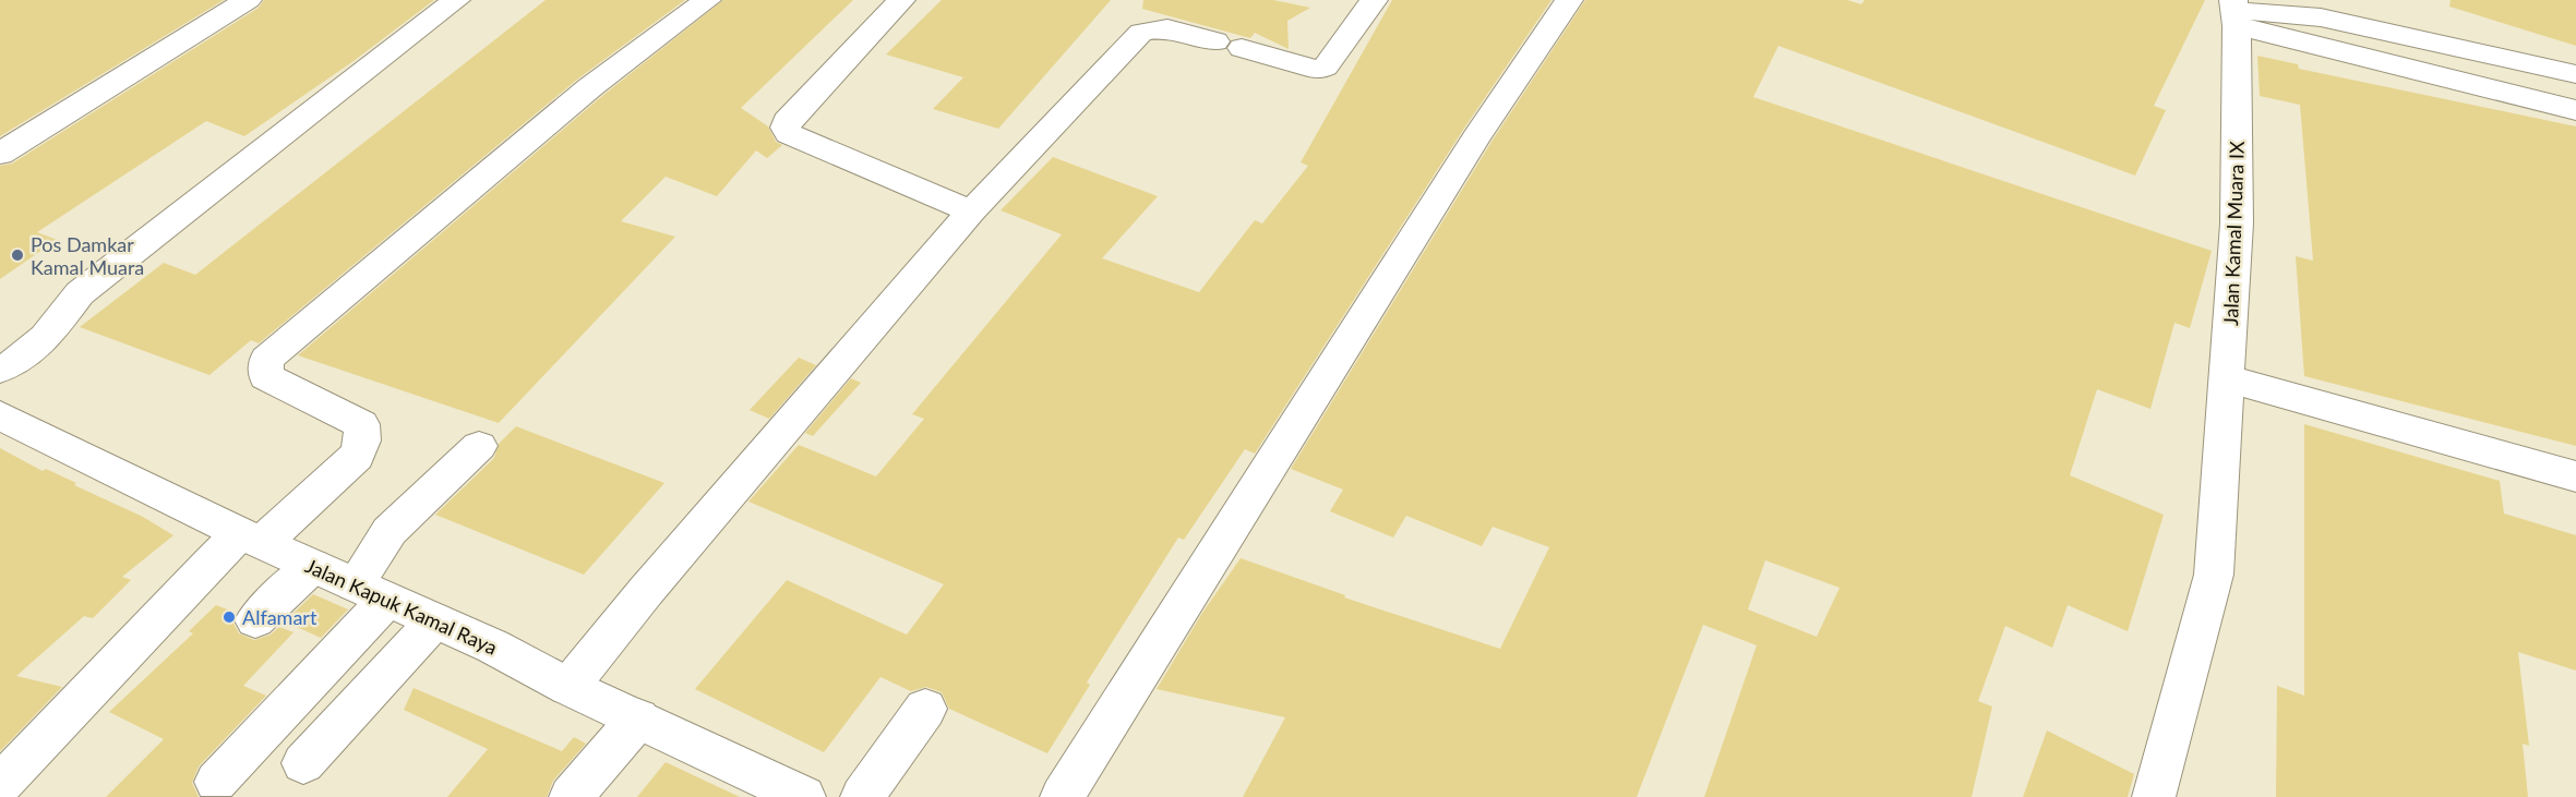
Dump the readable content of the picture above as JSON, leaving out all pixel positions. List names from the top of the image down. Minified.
{"streets":{"main road":["Jalan Kamal Muara IX","Jalan Kapuk Kamal Raya"]},"places":["Pos Damkar Kamal Muara","Alfamart"]}
